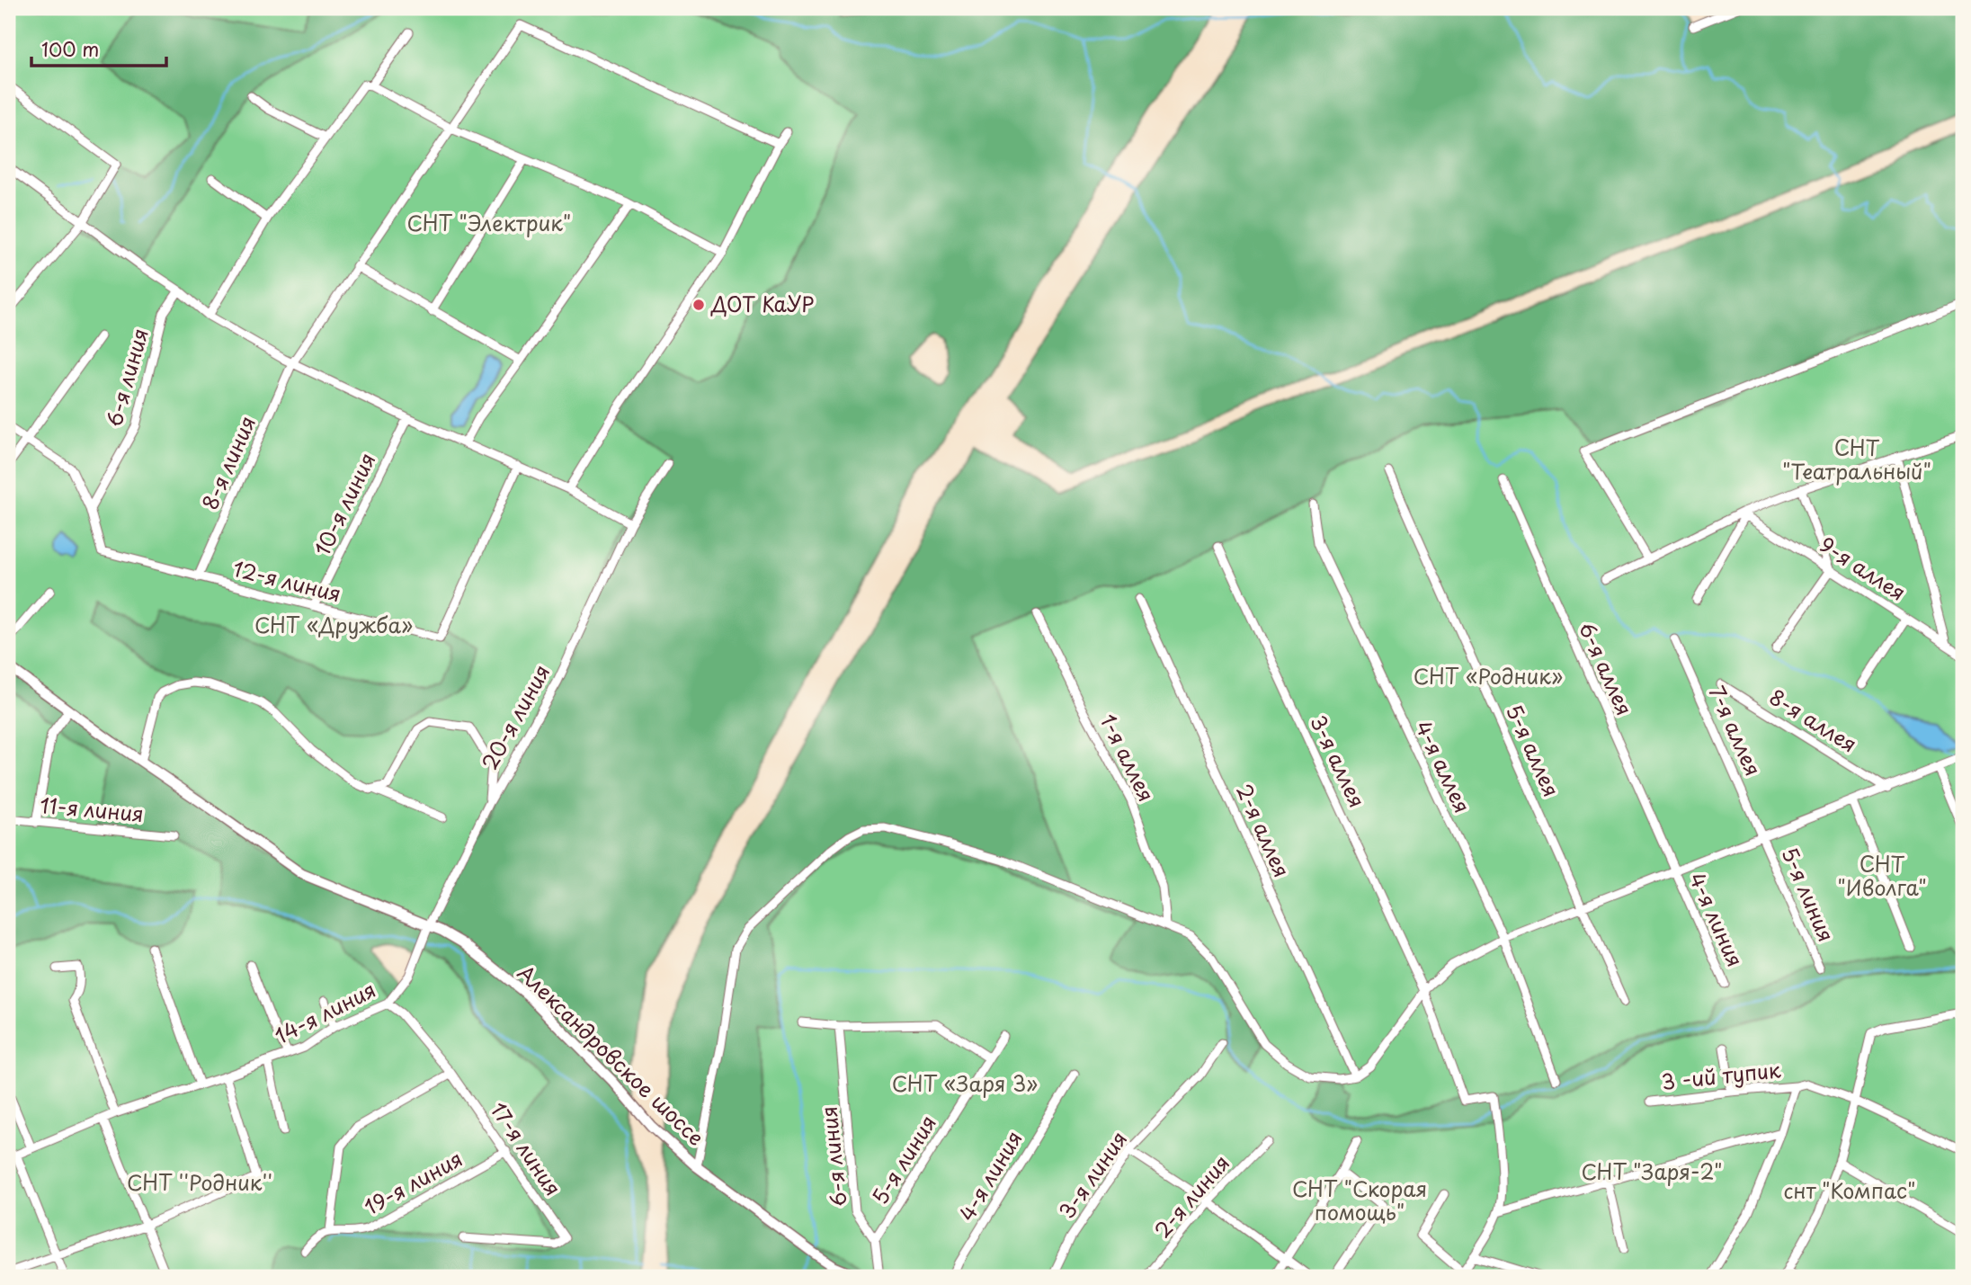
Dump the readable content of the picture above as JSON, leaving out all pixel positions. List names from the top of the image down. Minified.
{"streets":{"street":["6-я линия","8-я линия","10-я линия","9-я аллея","12-я линия","6-я аллея","20-я линия","8-я аллея","7-я аллея","5-я аллея","1-я аллея","3-я аллея","4-я аллея","11-я линия","2-я аллея","5-я линия","4-я линия","14-я линия","Александровское шоссе","3 -ий тупик","17-я линия","3-я линия","19-я линия","2-я линия"]},"crossings":[["6-я линия","12-я линия"],["6-я линия","5-я линия"],["8-я линия","12-я линия"],["10-я линия","12-я линия"],["6-я аллея","4-я линия"],["20-я линия","14-я линия"],["20-я линия","Александровское шоссе"],["7-я аллея","5-я линия"],["14-я линия","Александровское шоссе"],["14-я линия","17-я линия"],["17-я линия","19-я линия"]],"parks":["СНТ \"Электрик\"","СНТ \"Театральный\"","СНТ «Дружба»","СНТ «Родник»","СНТ \"Иволга\"","СНТ «Заря 3»","СНТ \"Заря-2\"","СНТ ''Родник''","СНТ \"Скорая помощь\"","снт \"Компас\""],"places":["ДОТ КаУР"],"scale_bar":"100 m"}
